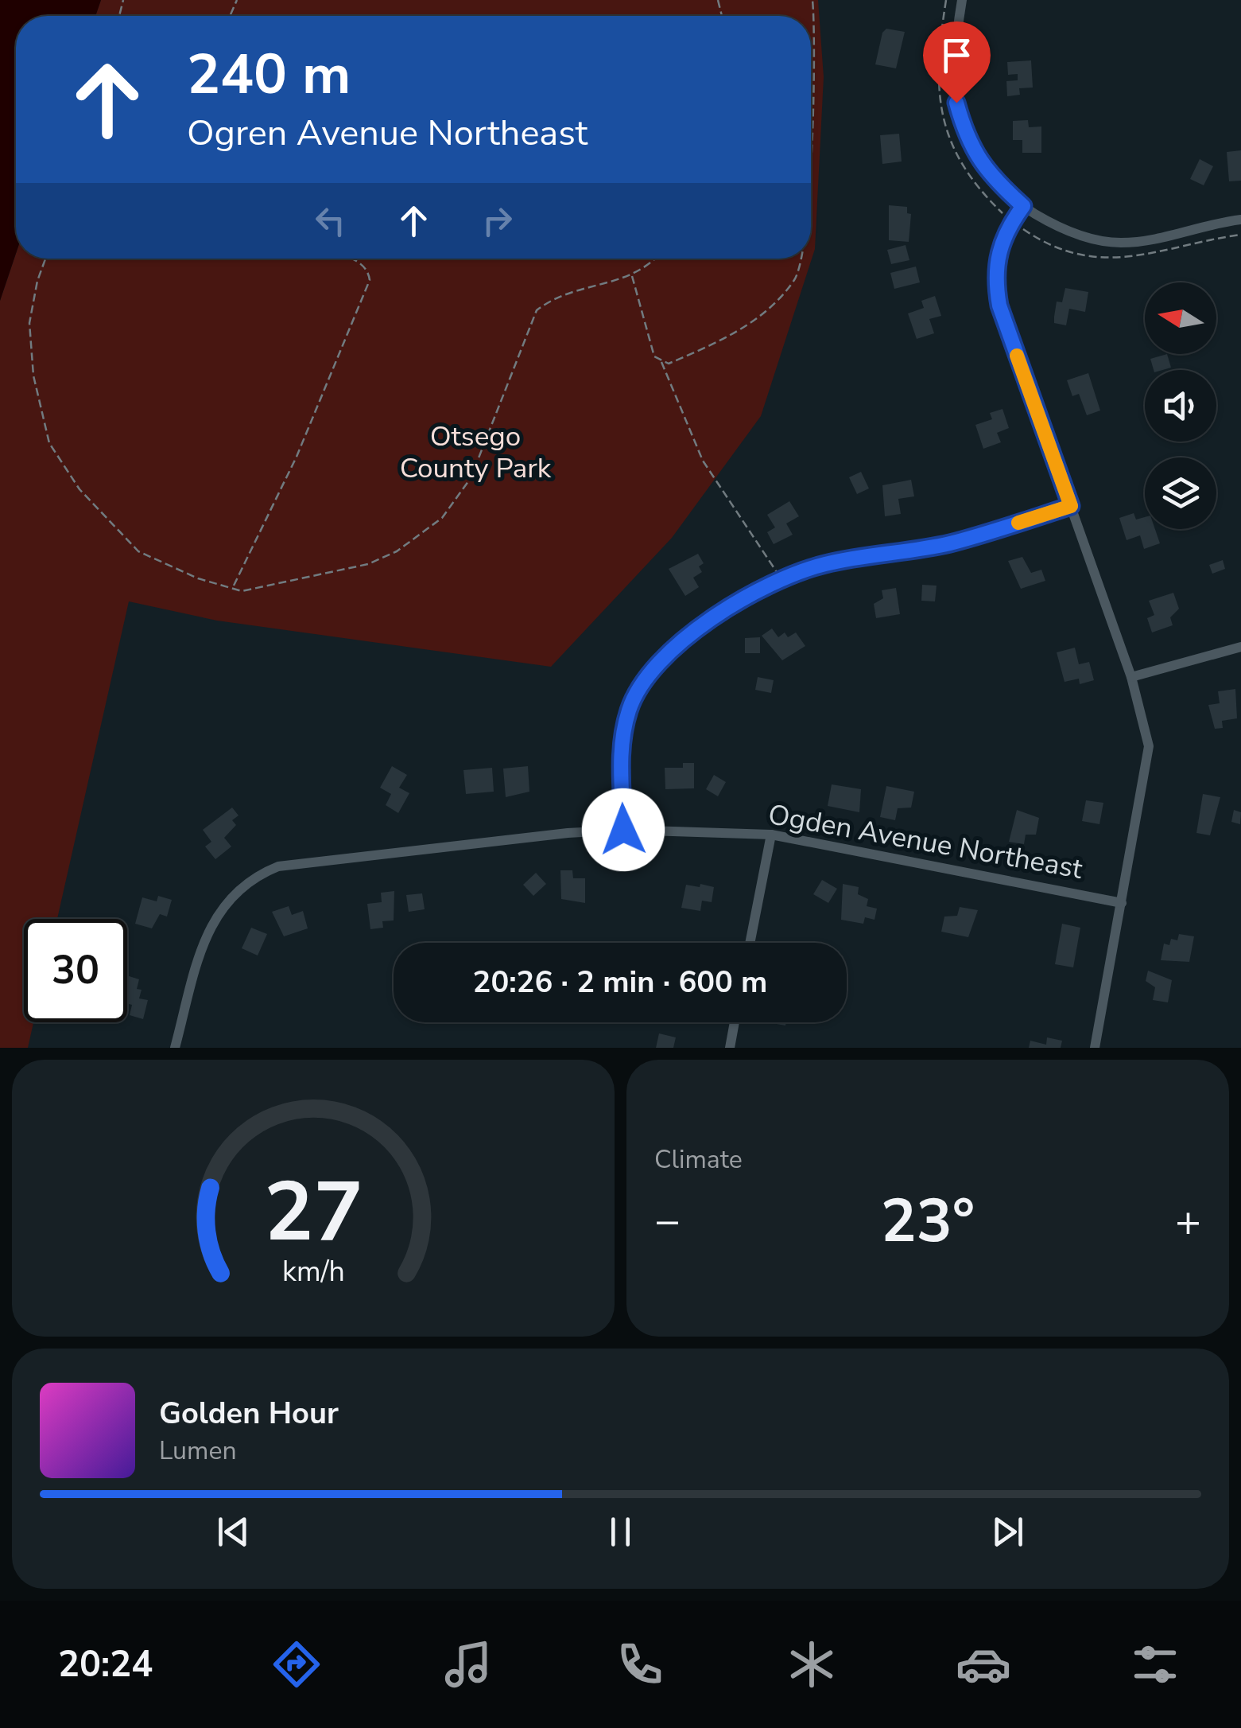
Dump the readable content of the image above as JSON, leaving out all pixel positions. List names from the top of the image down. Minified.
{"streets":{"street":["Ogden Avenue Northeast"]},"parks":["Otsego County Park"],"north":"left","page":{"turn":["240 m","Ogren Avenue Northeast"],"limit":"30","trip":"20:26 · 2 min · 600 m","tile":"Climate","heat":["−","23°","+"],"song":["Golden Hour","Lumen"],"tabs":"20:24","gauge":["27","km/h"]}}
